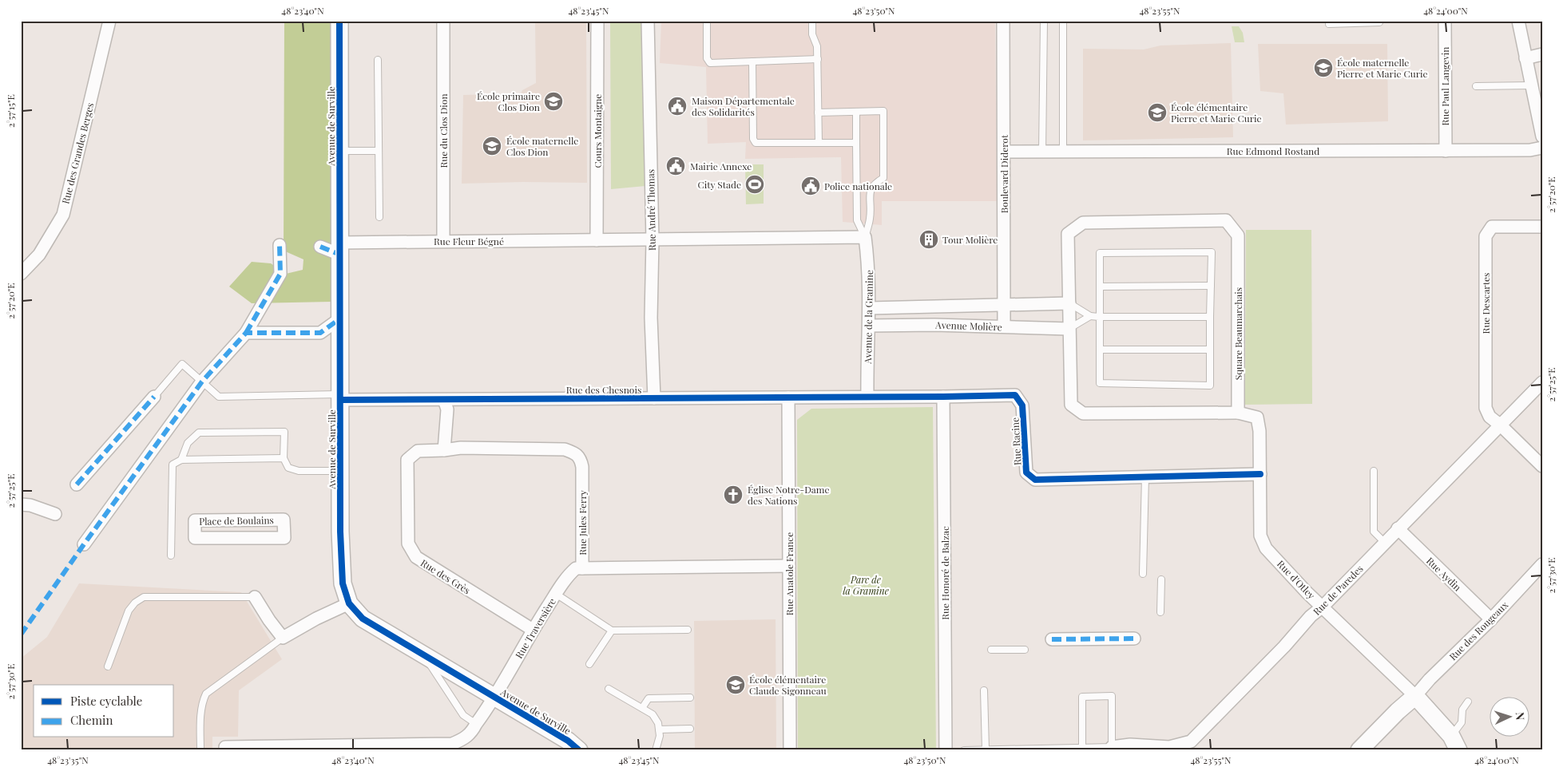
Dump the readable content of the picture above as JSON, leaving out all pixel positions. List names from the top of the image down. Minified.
{"streets":{"street":["Rue Paul Langevin","Avenue de Surville","Rue du Clos Dion","Cours Montaigne","Rue Edmond Rostand","Rue des Grandes Berges","Boulevard Diderot","Rue André Thomas","Rue Fleur Bégné","Rue Descartes","Avenue de la Gramine","Avenue Molière","Square Beaumarchais","Rue des Chesnois","Rue Racine","Place de Boulains","Rue Jules Ferry","Rue Honoré de Balzac","Rue Anatole France","Rue Aydin","Rue des Grès","Rue d'Otley","Rue de Paredes","Rue Traversière","Rue des Rougeaux"]},"crossings":[["Rue Paul Langevin","Rue Edmond Rostand"],["Avenue de Surville","Rue Fleur Bégné"],["Avenue de Surville","Rue des Chesnois"],["Avenue de Surville","Rue Traversière"],["Rue du Clos Dion","Rue Fleur Bégné"],["Cours Montaigne","Rue Fleur Bégné"],["Rue Edmond Rostand","Boulevard Diderot"],["Boulevard Diderot","Avenue Molière"],["Rue André Thomas","Rue Fleur Bégné"],["Rue André Thomas","Rue des Chesnois"],["Rue Fleur Bégné","Avenue de la Gramine"],["Rue Descartes","Rue de Paredes"],["Avenue de la Gramine","Avenue Molière"],["Avenue de la Gramine","Rue des Chesnois"],["Avenue de la Gramine","Rue Racine"],["Avenue Molière","Square Beaumarchais"],["Square Beaumarchais","Rue d'Otley"],["Rue des Chesnois","Rue Racine"],["Rue des Chesnois","Rue Anatole France"],["Rue Racine","Rue Honoré de Balzac"],["Rue Racine","Rue d'Otley"],["Rue Jules Ferry","Rue Anatole France"],["Rue Jules Ferry","Rue des Grès"],["Rue Jules Ferry","Rue Traversière"],["Rue Aydin","Rue de Paredes"],["Rue Aydin","Rue des Rougeaux"],["Rue des Grès","Rue Traversière"],["Rue d'Otley","Rue de Paredes"],["Rue d'Otley","Rue des Rougeaux"]],"parks":["Parc de la Gramine"],"places":{"school or university":["École maternelle Pierre et Marie Curie","École primaire Clos Dion","École élémentaire Pierre et Marie Curie","École maternelle Clos Dion","École élémentaire Claude Sigonneau"],"public building":["Maison Départementale des Solidarités","Mairie Annexe","Police nationale"],"sports":["City Stade"],"building":["Tour Molière"],"church":["Église Notre-Dame des Nations"]},"legend":["Piste cyclable","Chemin"],"north":"right","coordinates":["48°23'40\"N","48°23'45\"N","48°23'50\"N","48°23'55\"N","48°24'00\"N","2°57'15\"E","2°57'20\"E","2°57'25\"E","2°57'30\"E","48°23'35\"N"]}
